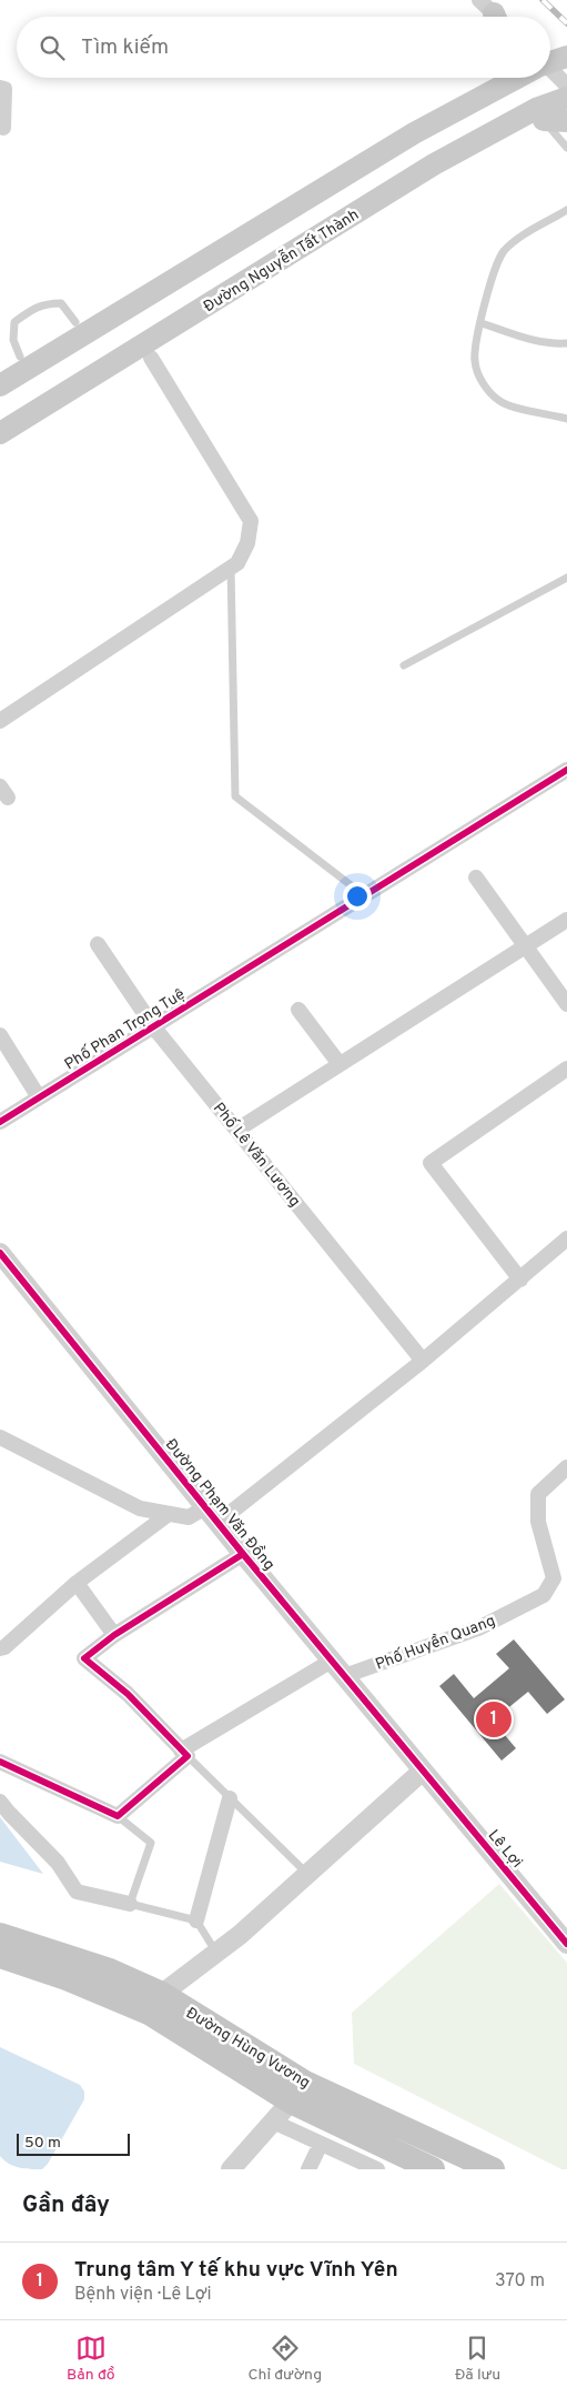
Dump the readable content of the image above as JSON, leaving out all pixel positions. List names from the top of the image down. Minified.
{"streets":{"main road":["Đường Nguyễn Tất Thành","Đường Hùng Vương"],"street":["Phố Phan Trọng Tuệ","Phố Lê Văn Lương","Đường Phạm Văn Đồng","Phố Huyền Quang","Lê Lợi"]},"crossings":[["Phố Phan Trọng Tuệ","Phố Lê Văn Lương"],["Đường Phạm Văn Đồng","Phố Huyền Quang"],["Đường Phạm Văn Đồng","Lê Lợi"]],"scale_bar":"50 m","page":{"search":"Tìm kiếm","pins":"1","scale":"50 m","heading":"Gần đây","list":[{"mark":"1","name":"Trung tâm Y tế khu vực Vĩnh Yên","note":"Bệnh viện · Lê Lợi","value":"370 m"}],"nav":["Bản đồ","Chỉ đường","Đã lưu"]}}
